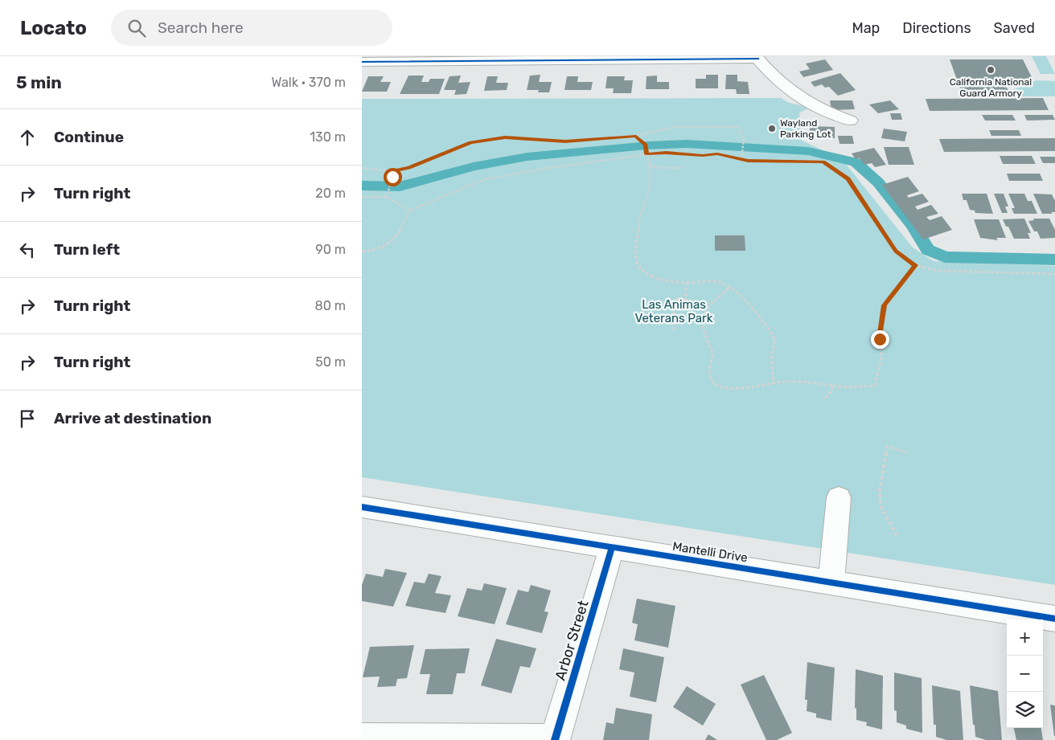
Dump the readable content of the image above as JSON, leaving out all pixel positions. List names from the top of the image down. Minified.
{"streets":{"street":["Mantelli Drive","Arbor Street"]},"crossings":[["Mantelli Drive","Arbor Street"]],"parks":["Las Animas Veterans Park"],"places":["California National Guard Armory","Wayland Parking Lot"],"page":{"header":"Locato","search":"Search here","nav":["Map","Directions","Saved"],"heading":["5 min","Walk · 370 m"],"list":[["Continue","130 m"],["Turn right","20 m"],["Turn left","90 m"],["Turn right","80 m"],["Turn right","50 m"],"Arrive at destination"],"map_buttons":["+","−"]}}
